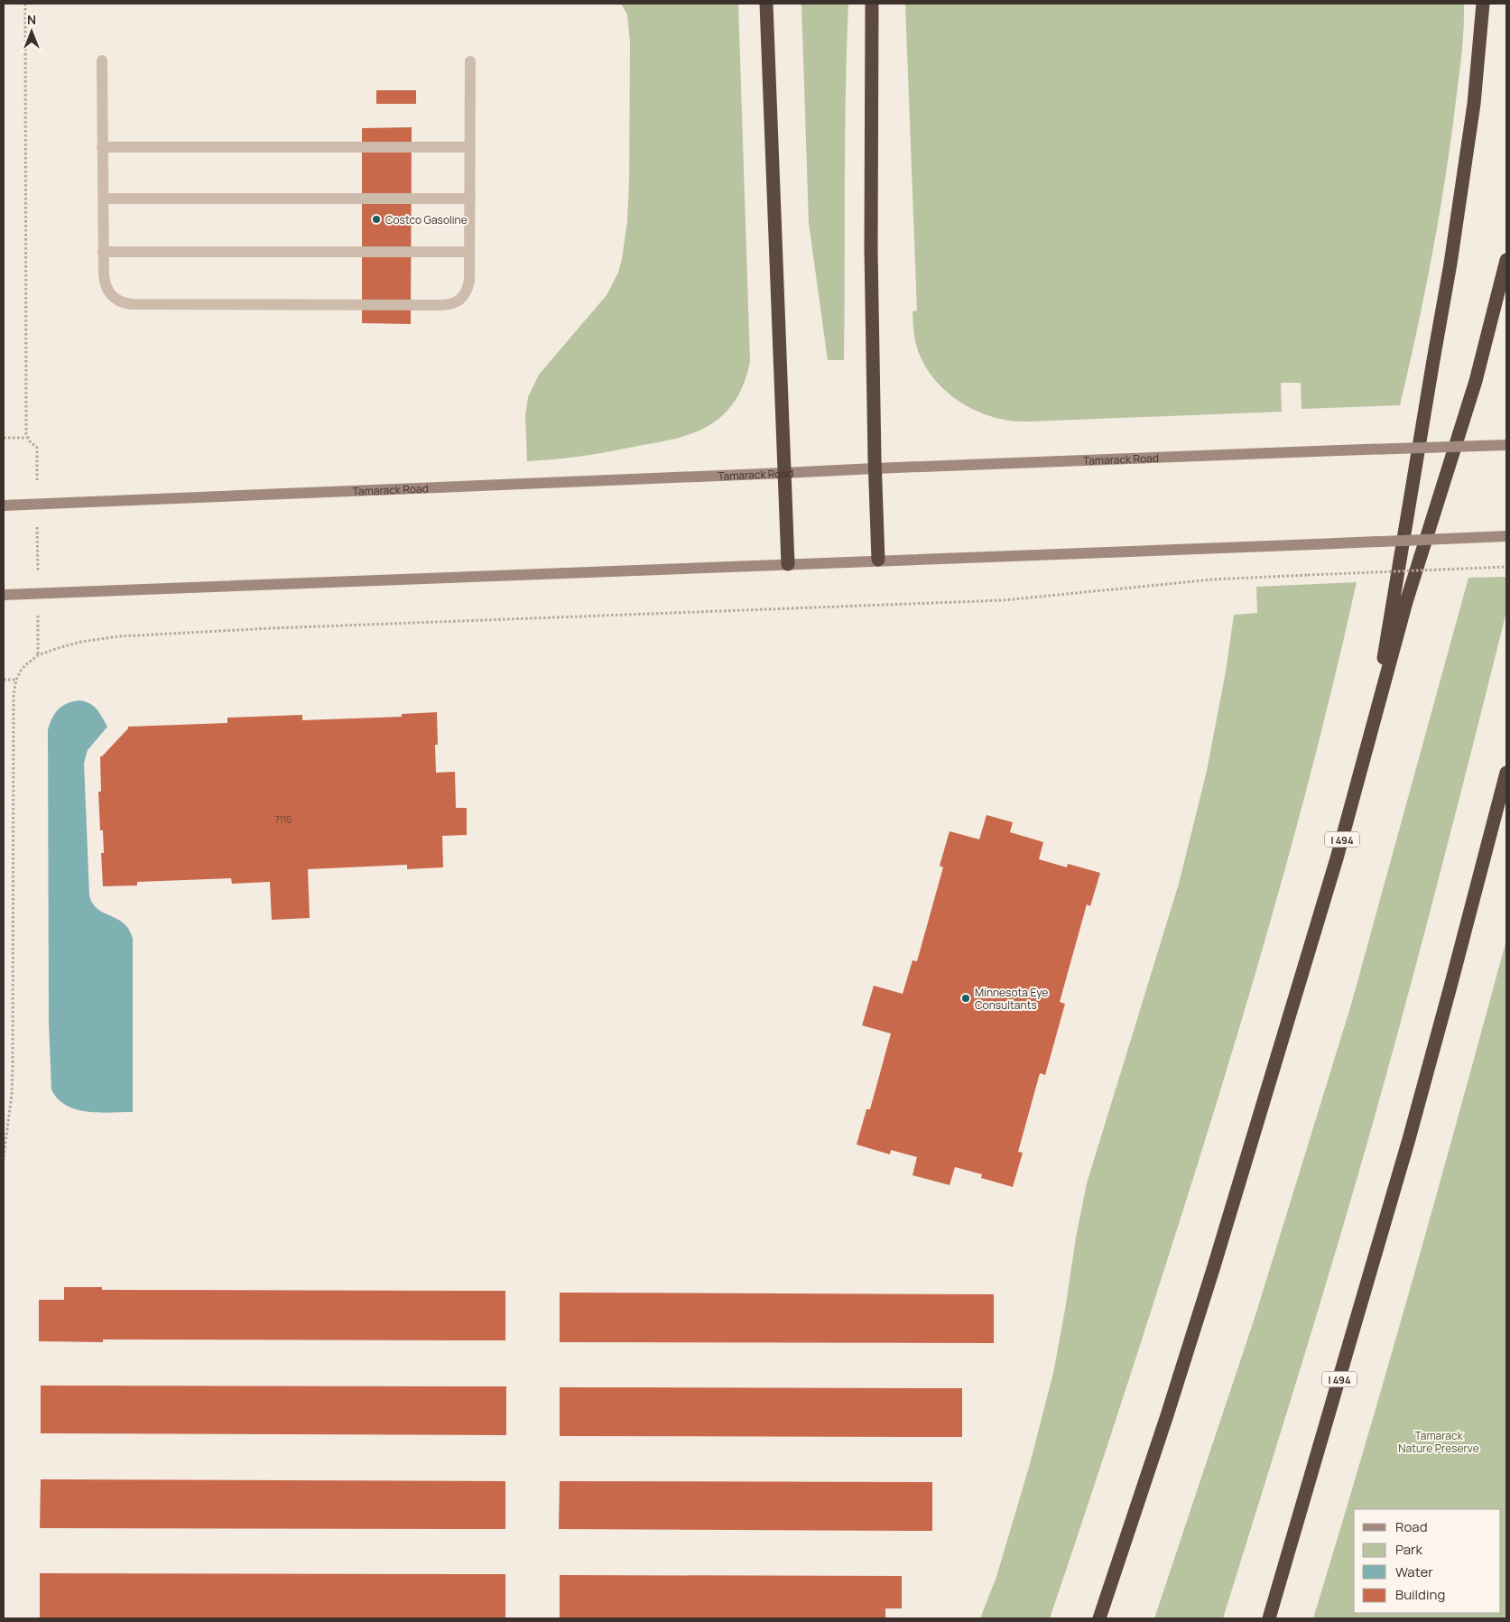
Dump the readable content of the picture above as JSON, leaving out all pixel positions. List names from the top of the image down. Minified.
{"streets":{"highway":["I 494"],"street":["Tamarack Road"]},"parks":["Tamarack Nature Preserve"],"places":["Costco Gasoline","Minnesota Eye Consultants"],"house_numbers":["7115"],"legend":["Road","Park","Water","Building"],"north":"top"}
